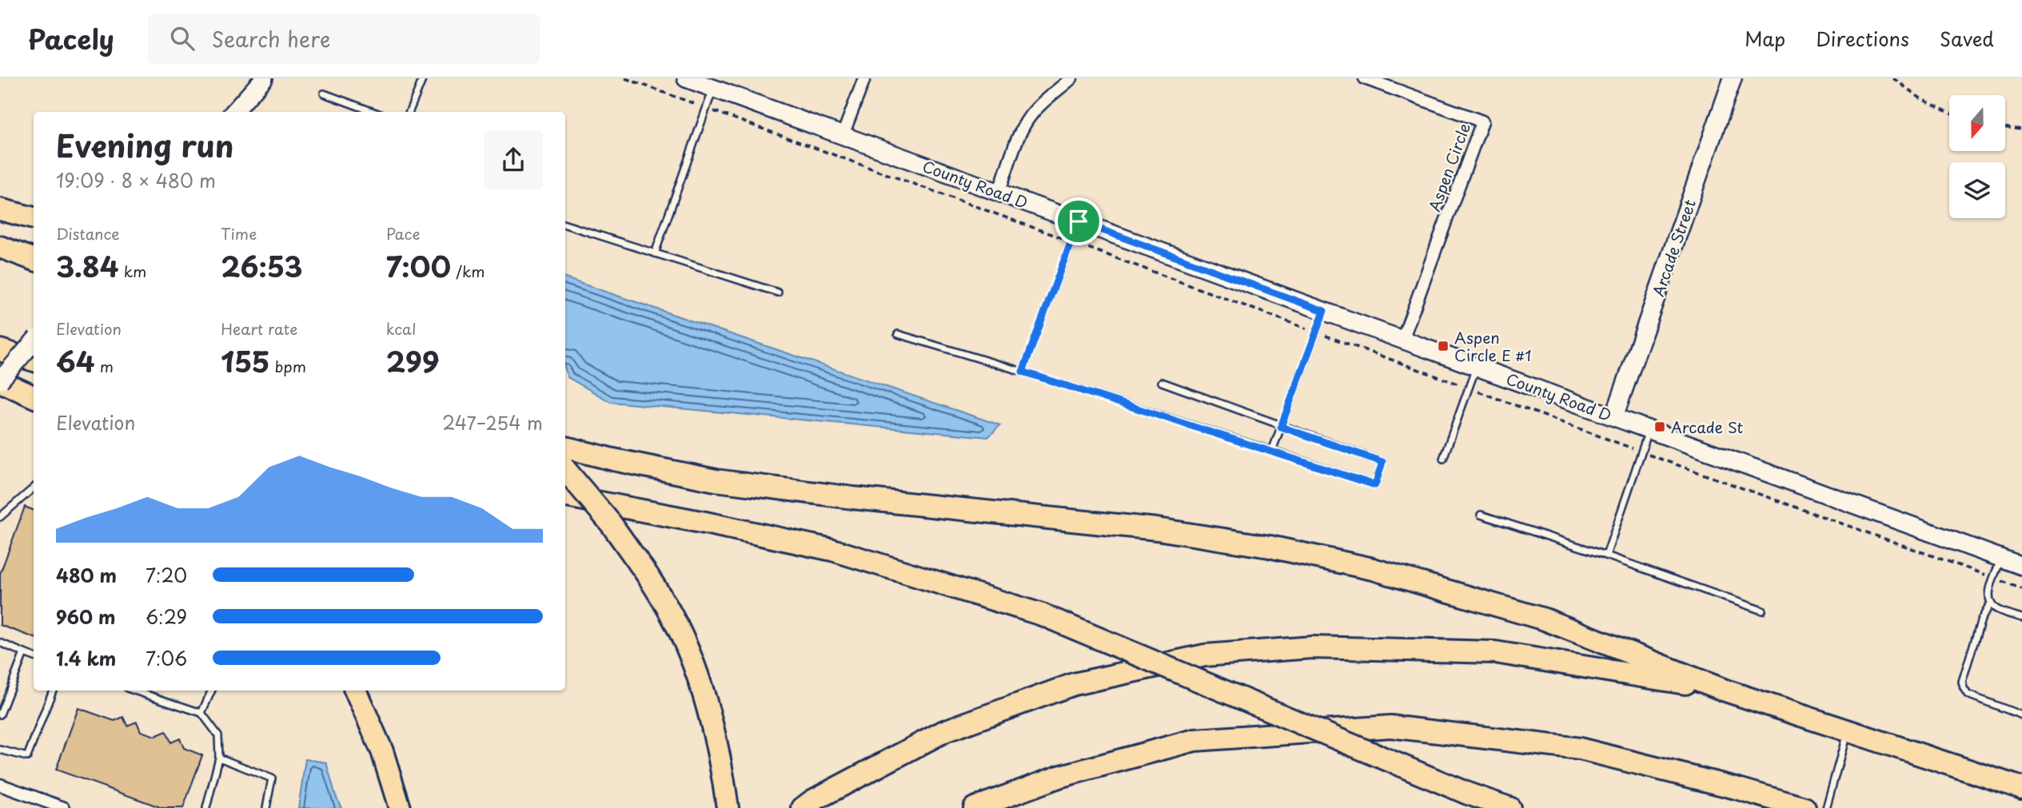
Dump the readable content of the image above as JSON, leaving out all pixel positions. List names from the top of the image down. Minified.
{"streets":{"street":["Aspen Circle","County Road D","Arcade Street"]},"crossings":[["Aspen Circle","County Road D"],["County Road D","Arcade Street"]],"places":{"transit":["Aspen Circle E #1","Arcade St"]},"north":"bottom","page":{"header":"Pacely","search":"Search here","nav":["Map","Directions","Saved"],"heading":["Evening run","19:09 · 8 × 480 m"],"stats":[["Distance","3.84 km"],["Time","26:53"],["Pace","7:00 /km"],["Elevation","64 m"],["Heart rate","155 bpm"],["kcal","299"]],"chart":["Elevation","247–254 m"],"list":[{"name":"480 m","note":"7:20"},{"name":"960 m","note":"6:29"},{"name":"1.4 km","note":"7:06"}]}}
